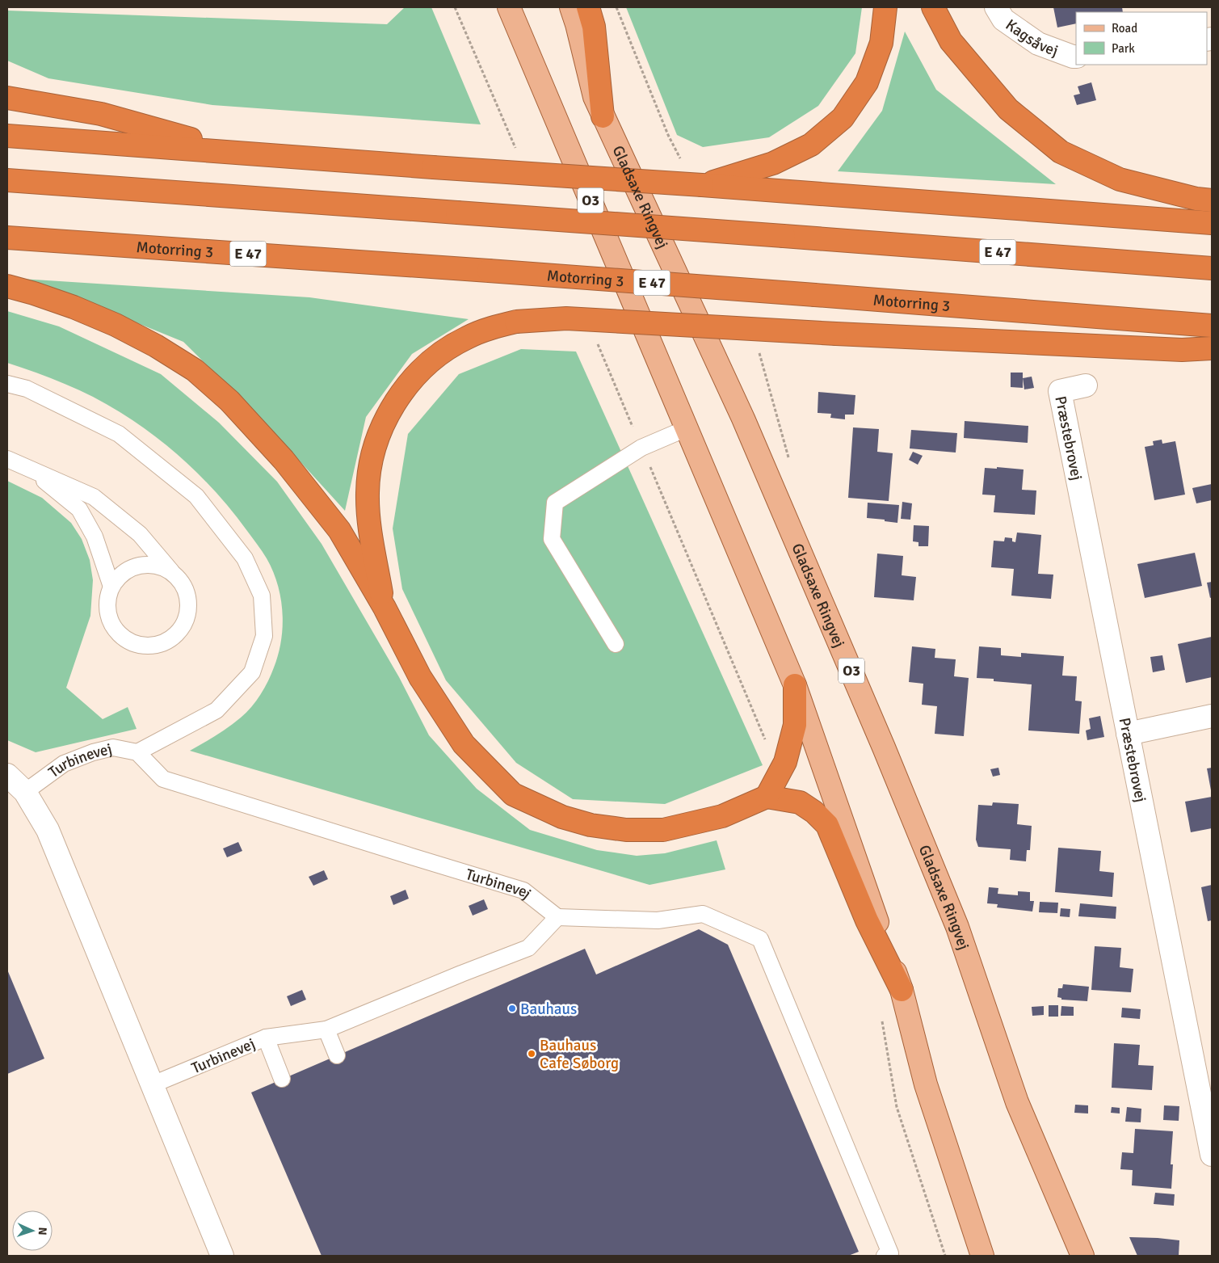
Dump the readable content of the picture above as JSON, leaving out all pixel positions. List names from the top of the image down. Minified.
{"streets":{"highway":["Motorring 3","E 47"],"main road":["Gladsaxe Ringvej","O3"],"street":["Kagsåvej","Præstebrovej"],"lane":["Turbinevej"]},"places":["Bauhaus","Bauhaus Cafe Søborg"],"legend":["Road","Park"],"north":"right"}
